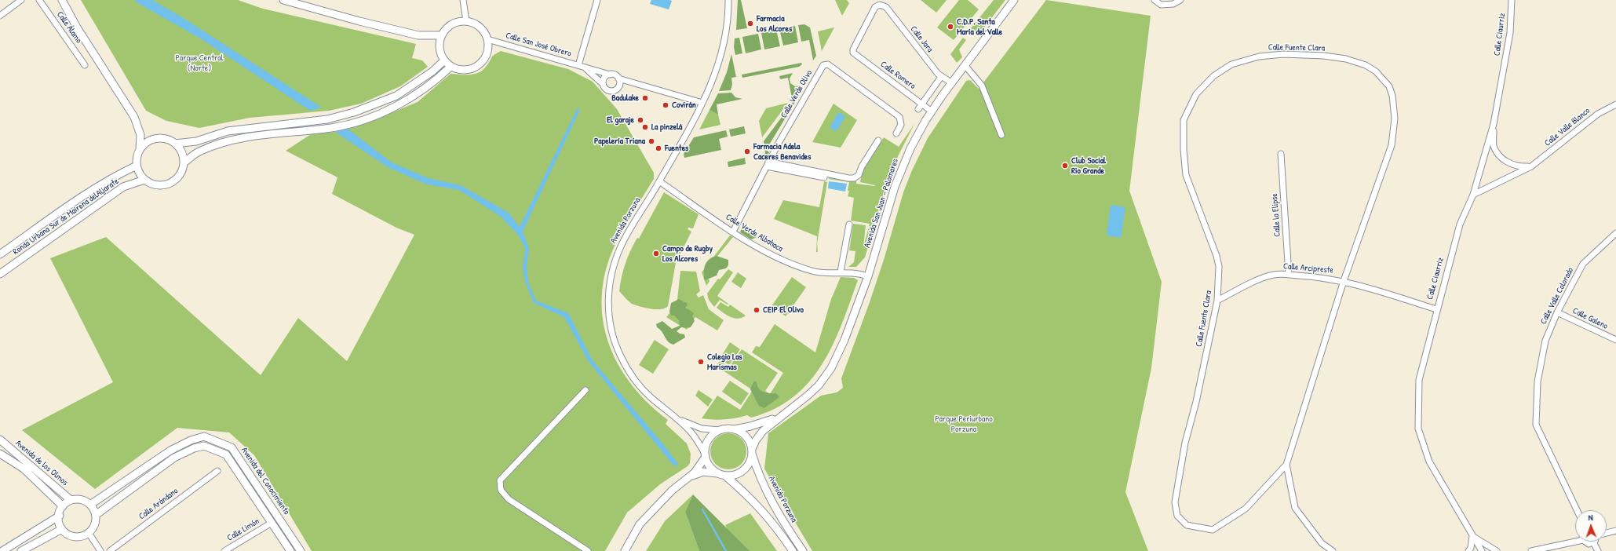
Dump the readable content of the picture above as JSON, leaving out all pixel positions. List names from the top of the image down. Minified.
{"streets":{"street":["Calle Álamo","Calle Ciaurriz","Calle Jara","Calle San José Obrero","Calle Fuente Clara","Calle Romero","Calle Verde Olivo","Calle Valle Blanco","Avenida San Juan - Palomares","Calle la Elipse","Ronda Urbana Sur de Mairena delAljarafe","Avenida Porzuna","Calle Verde Albahaca","Calle Arcipreste","Calle Valle Colorado","Calle Galeno","Avenida de los Olmos","Avenida del Conocimiento","Calle Arándano","Calle Limón"]},"crossings":[["Calle Ciaurriz","Calle Valle Blanco"],["Calle Ciaurriz","Calle Arcipreste"],["Calle Jara","Calle Romero"],["Calle Jara","Avenida San Juan - Palomares"],["Calle Fuente Clara","Calle Arcipreste"],["Calle Romero","Avenida San Juan - Palomares"],["Calle Verde Olivo","Calle Verde Albahaca"],["Avenida San Juan - Palomares","Calle Verde Albahaca"],["Calle la Elipse","Calle Arcipreste"],["Avenida Porzuna","Calle Verde Albahaca"],["Calle Valle Colorado","Calle Galeno"],["Avenida de los Olmos","Avenida del Conocimiento"],["Avenida del Conocimiento","Calle Limón"]],"parks":["Parque Central (Norte)","Parque Periurbano Porzuna"],"places":["Farmacia Los Alcores","C.D.P. Santa María del Valle","Badulake","Covirán","El garaje","La pinzelá","Papelería Triana","Fuentes","Farmacia Adela Caceres Benavides","Club Social Rio Grande","Campo de Rugby Los Alcores","CEIP El Olivo","Colegio Las Marismas"],"north":"top"}
